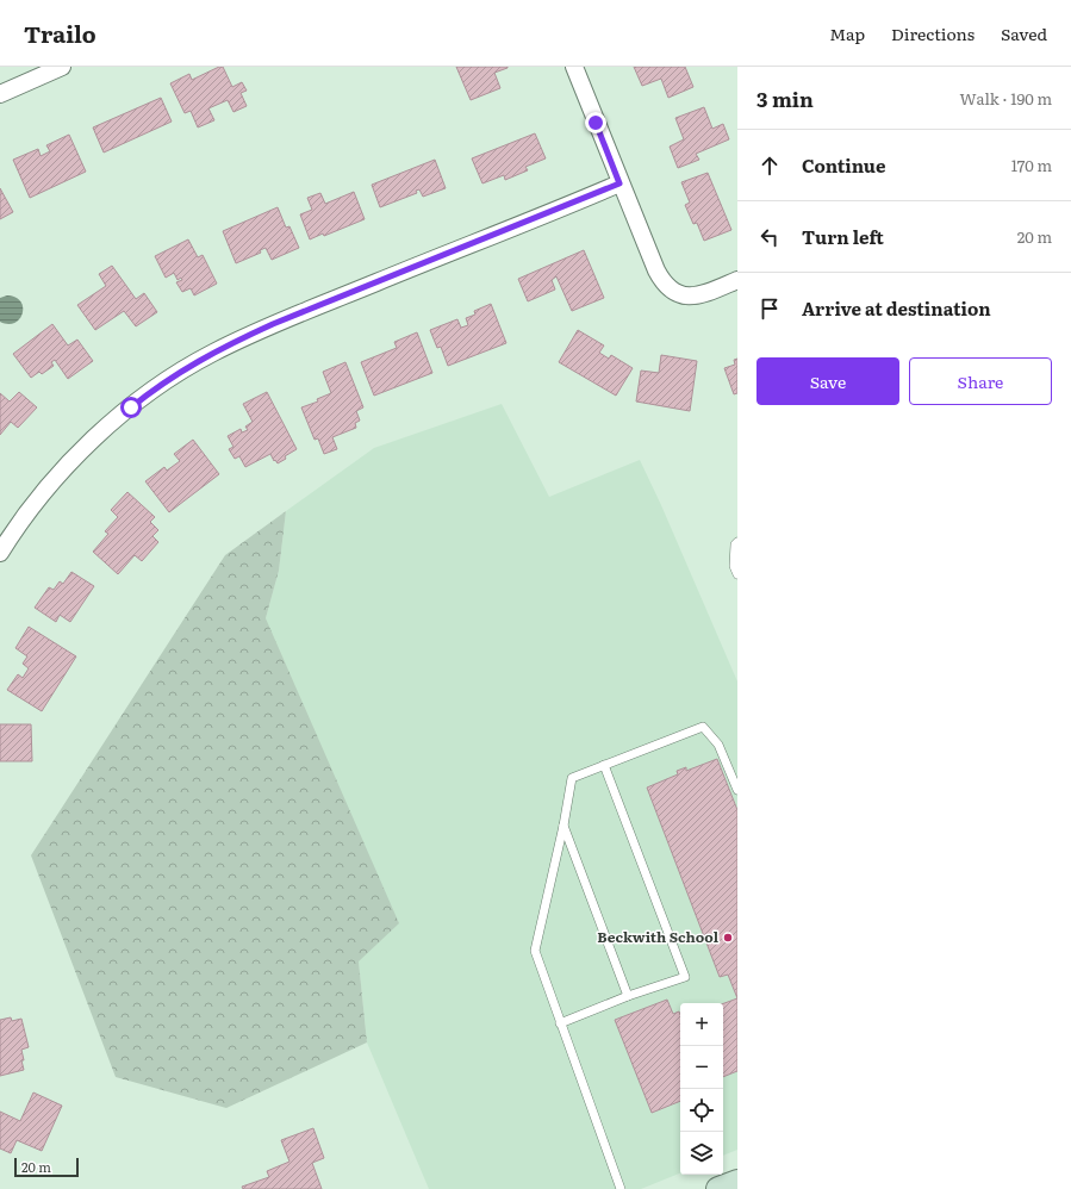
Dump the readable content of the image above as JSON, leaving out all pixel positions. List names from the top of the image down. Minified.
{"places":["Beckwith School"],"scale_bar":"20 m","page":{"header":"Trailo","nav":["Map","Directions","Saved"],"heading":["3 min","Walk · 190 m"],"list":[["Continue","170 m"],["Turn left","20 m"],"Arrive at destination"],"buttons":["Save","Share"],"map_buttons":["+","−"],"scale":"20 m"}}
